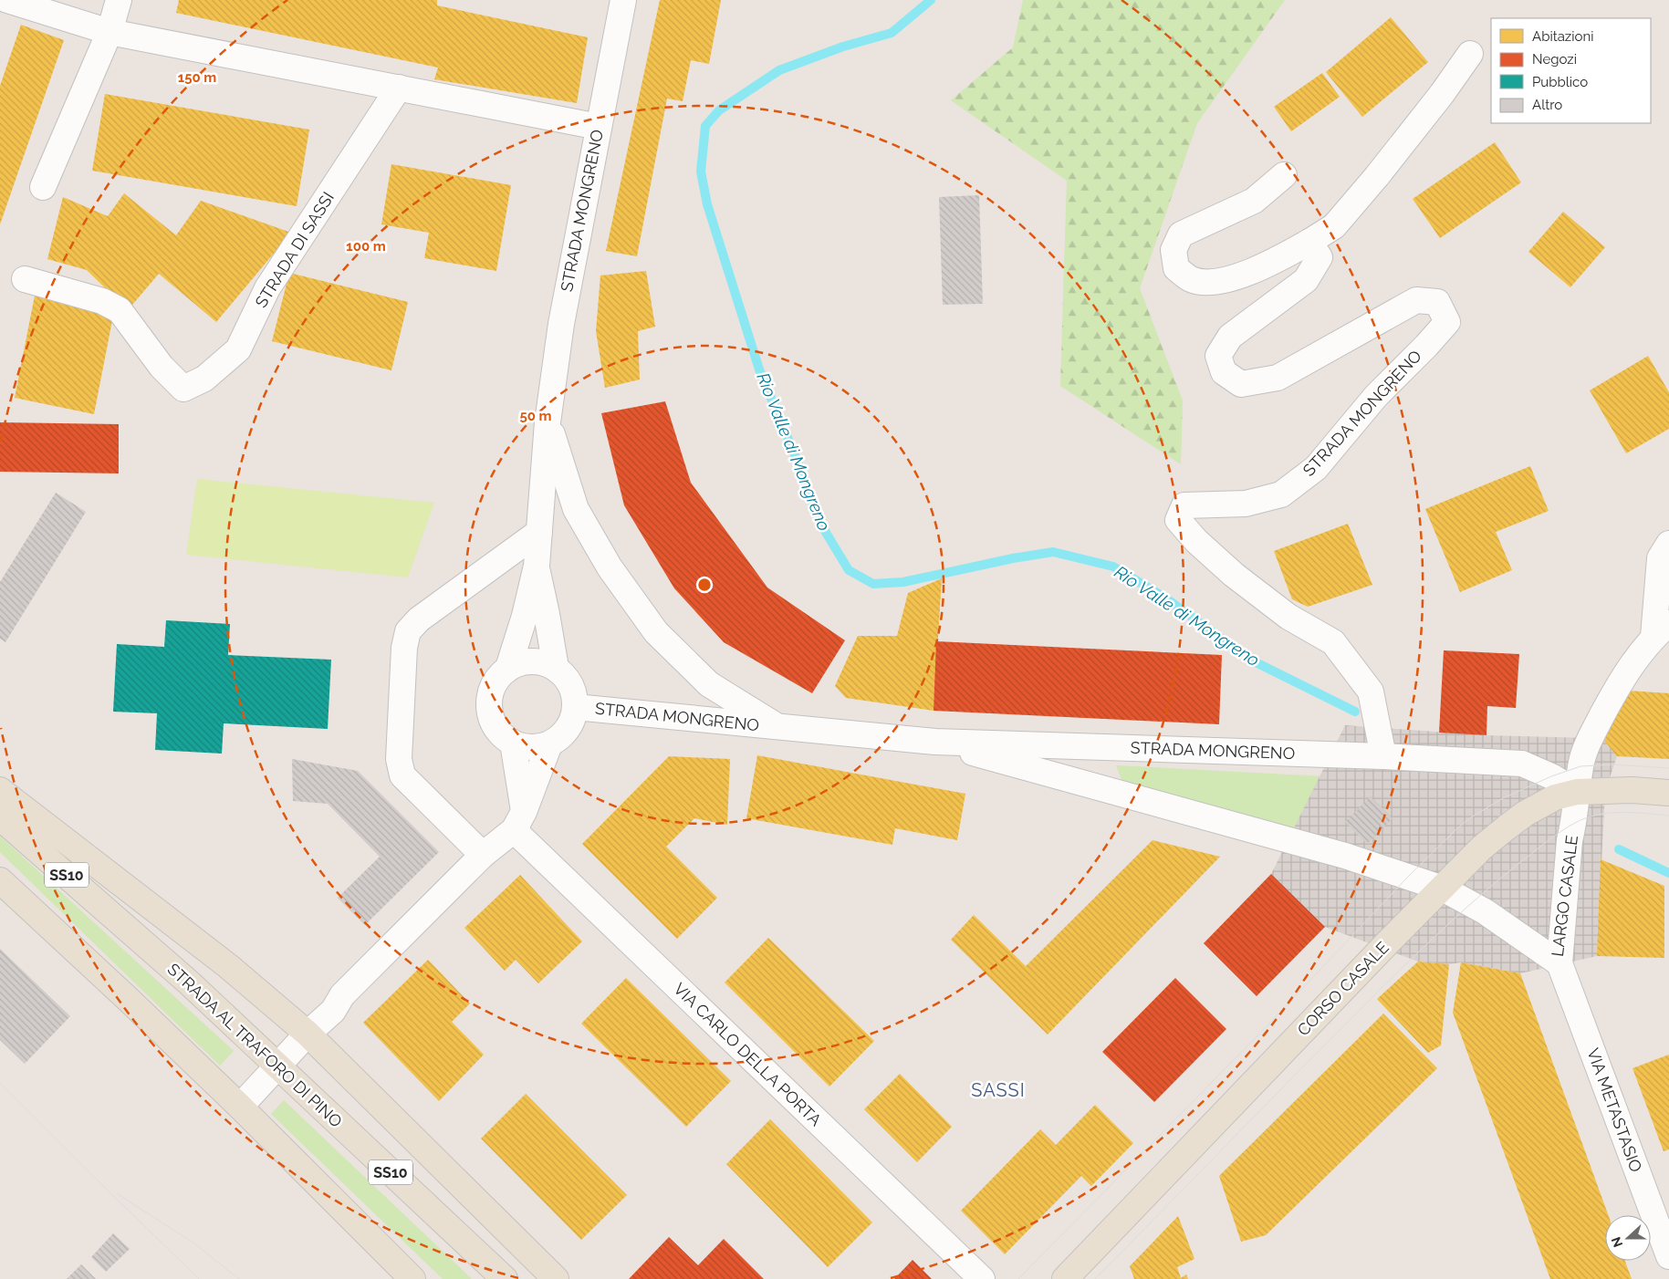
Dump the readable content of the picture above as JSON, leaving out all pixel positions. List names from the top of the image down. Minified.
{"streets":{"main road":["SS10","CORSO CASALE","STRADA AL TRAFORO DI PINO"],"street":["STRADA MONGRENO","STRADA DI SASSI","LARGO CASALE","VIA CARLO DELLA PORTA","VIA METASTASIO"]},"crossings":[["STRADA MONGRENO","LARGO CASALE"],["LARGO CASALE","CORSO CASALE"],["LARGO CASALE","VIA METASTASIO"]],"districts":["SASSI"],"water":["Rio Valle di Mongreno"],"legend":["Abitazioni","Negozi","Pubblico","Altro"],"north":"left","rings":["150 m","100 m","50 m"]}
